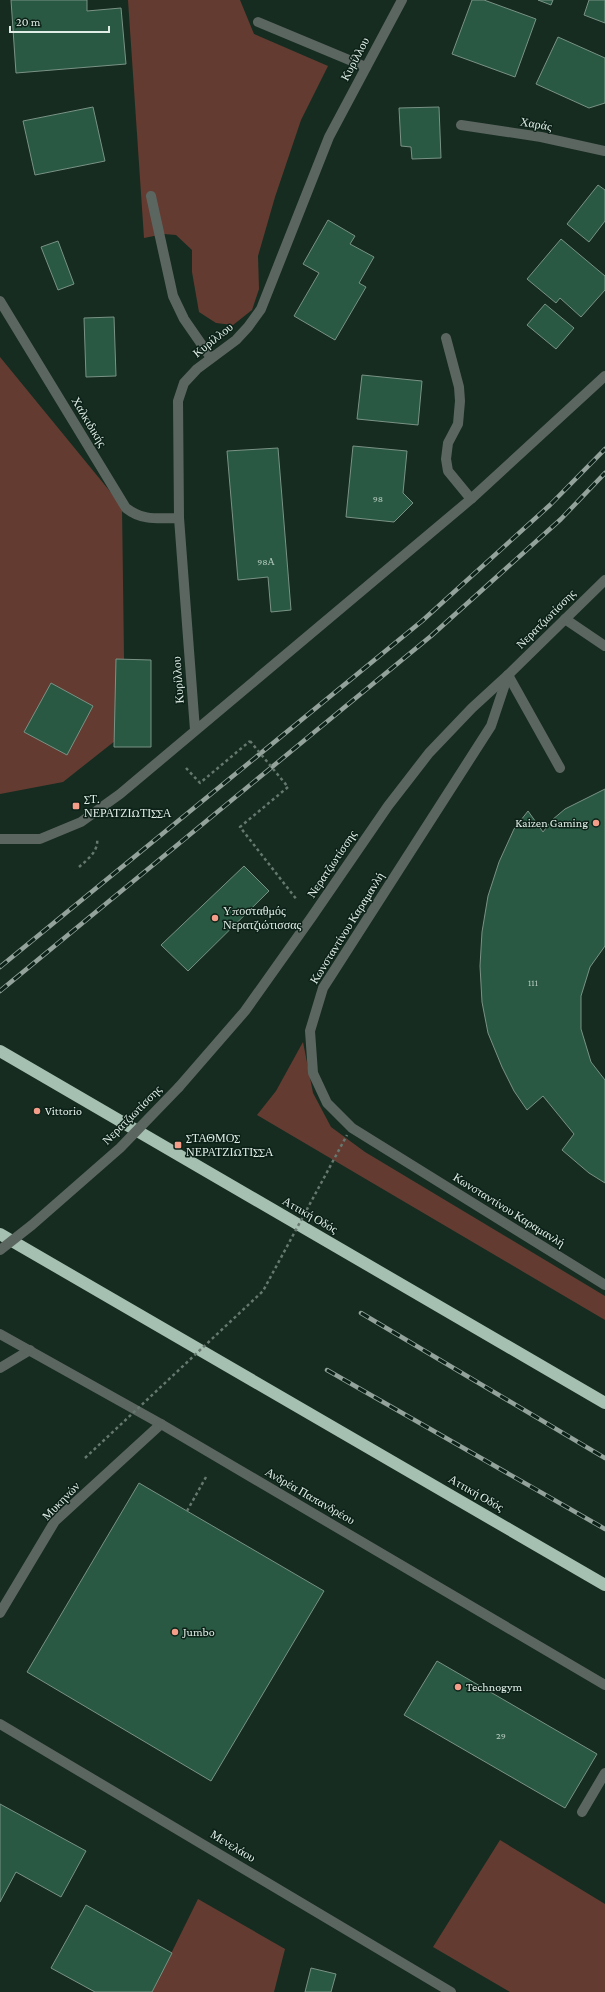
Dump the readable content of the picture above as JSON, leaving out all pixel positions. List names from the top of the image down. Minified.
{"streets":{"highway":["Αττική Οδός"],"street":["Κυρίλλου","Χαράς","Χαλκιδικής","Νερατζιωτίσσης","Κωνσταντίνου Καραμανλή","Ανδρέα Παπανδρέου","Μυκηνών","Μενελάου"]},"crossings":[["Κυρίλλου","Χαλκιδικής"],["Νερατζιωτίσσης","Κωνσταντίνου Καραμανλή"],["Ανδρέα Παπανδρέου","Μυκηνών"]],"places":{"transit":["ΣΤ. ΝΕΡΑΤΖΙΩΤΙΣΣΑ","ΣΤΑΘΜΟΣ ΝΕΡΑΤΖΙΩΤΙΣΣΑ"],"other":["Kaizen Gaming","Υποσταθμός Νερατζιώτισσας","Vittorio","Jumbo","Technogym"]},"house_numbers":["98","98Α","111","29"],"scale_bar":"20 m"}
